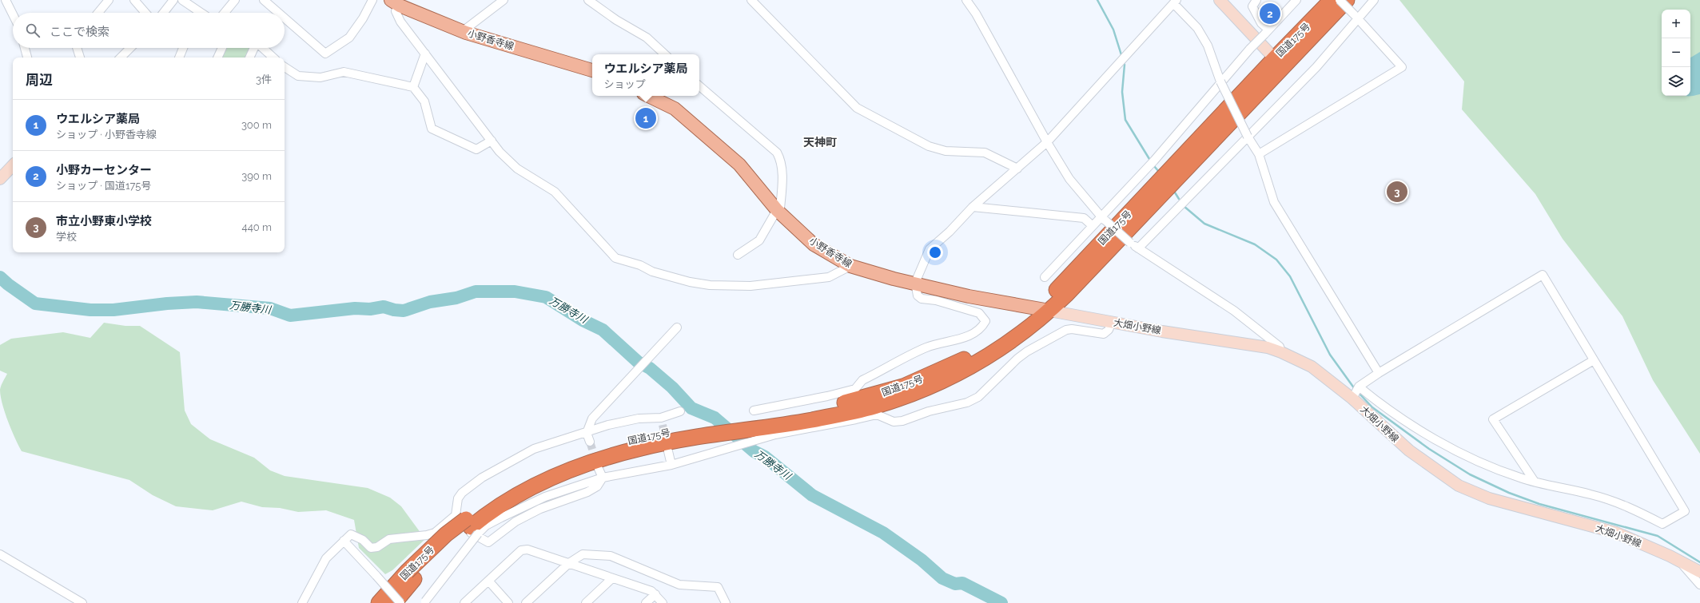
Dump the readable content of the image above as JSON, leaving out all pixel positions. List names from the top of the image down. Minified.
{"streets":{"highway":["国道175号"],"main road":["小野香寺線","大畑小野線"]},"crossings":[["小野香寺線","国道175号"],["小野香寺線","大畑小野線"],["国道175号","大畑小野線"]],"districts":["天神町"],"water":["万勝寺川"],"page":{"pins":["2","1","3"],"map_buttons":["+","−"],"search":"ここで検索","popup":["ウエルシア薬局","ショップ"],"heading":["周辺","3件"],"list":[{"mark":"1","name":"ウエルシア薬局","note":"ショップ · 小野香寺線","value":"300 m"},{"mark":"2","name":"小野カーセンター","note":"ショップ · 国道175号","value":"390 m"},{"mark":"3","name":"市立小野東小学校","note":"学校","value":"440 m"}]}}
